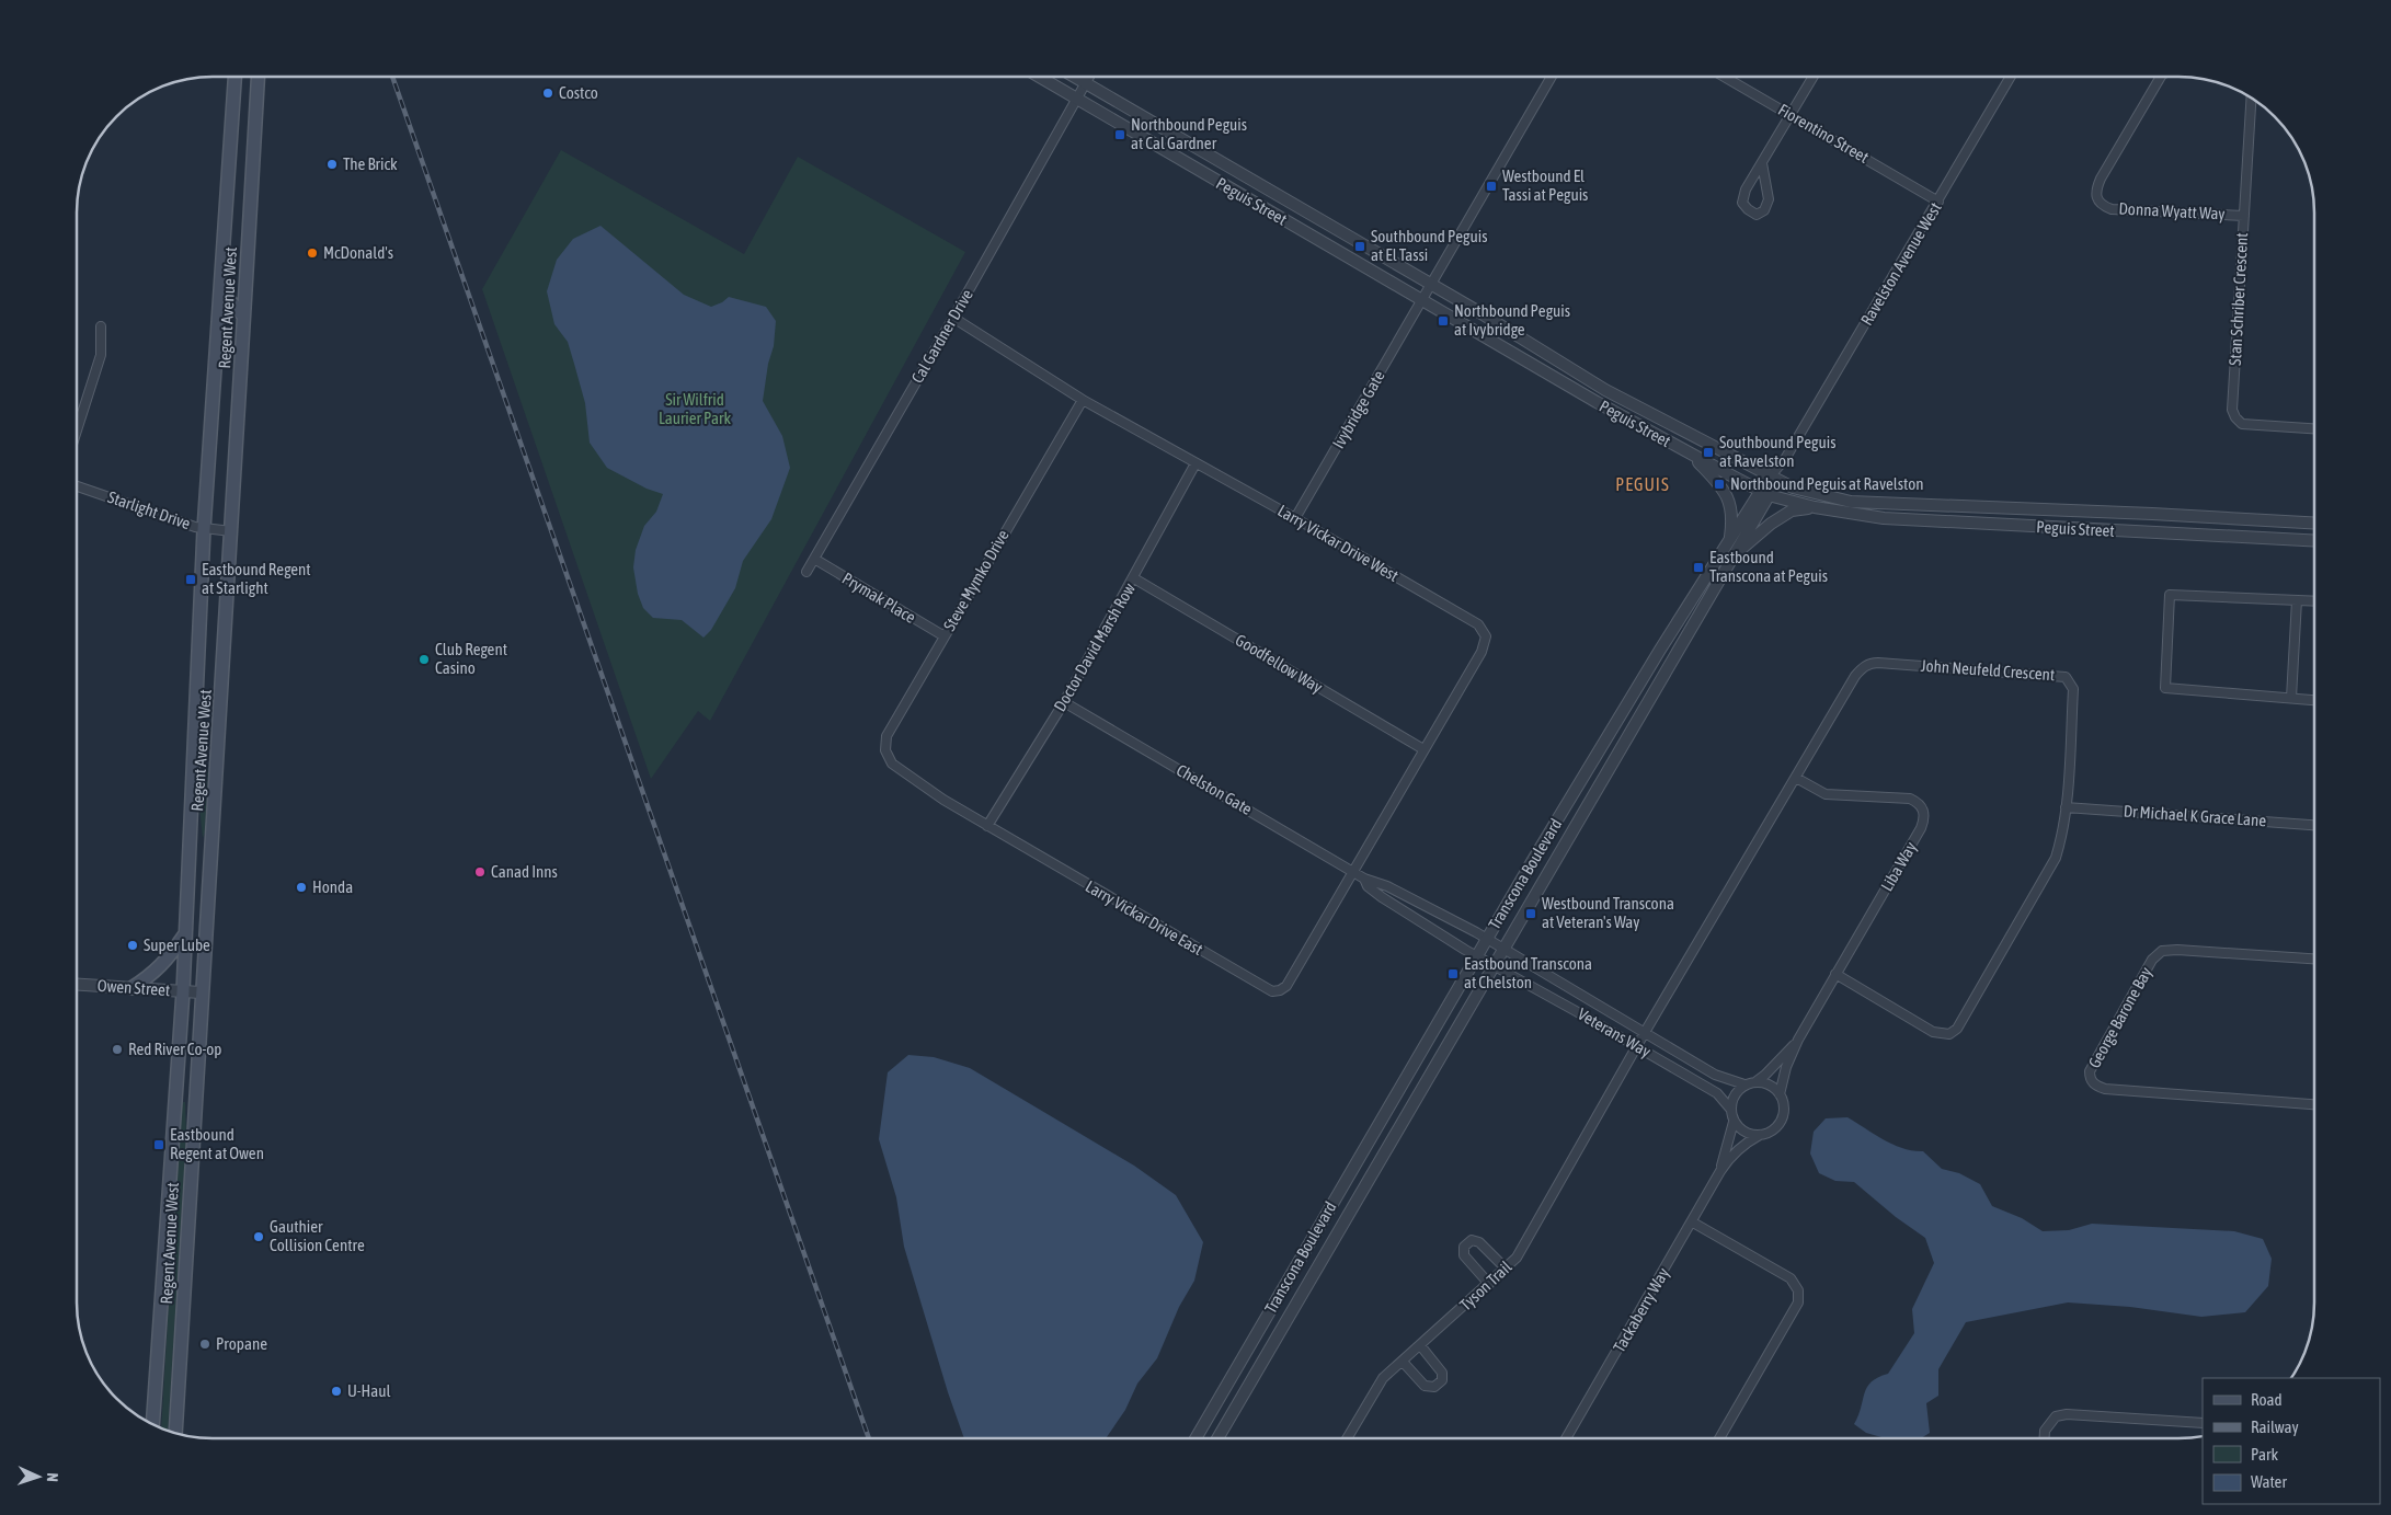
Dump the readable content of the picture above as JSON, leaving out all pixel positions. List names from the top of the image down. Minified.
{"streets":{"main road":["Regent Avenue West"],"street":["Fiorentino Street","Peguis Street","Donna Wyatt Way","Ravelston Avenue West","Stan Schriber Crescent","Cal Gardner Drive","Ivybridge Gate","Starlight Drive","Larry Vickar Drive West","Steve Mymko Drive","Prymak Place","Doctor David Marsh Row","Goodfellow Way","John Neufeld Crescent","Chelston Gate","Dr Michael K Grace Lane","Liba Way","Transcona Boulevard","Larry Vickar Drive East","Owen Street","George Barone Bay","Veterans Way","Tyson Trail","Tackaberry Way"]},"crossings":[["Fiorentino Street","Ravelston Avenue West"],["Peguis Street","Ravelston Avenue West"],["Peguis Street","Cal Gardner Drive"],["Peguis Street","Ivybridge Gate"],["Peguis Street","Transcona Boulevard"],["Donna Wyatt Way","Stan Schriber Crescent"],["Ravelston Avenue West","Transcona Boulevard"],["Regent Avenue West","Starlight Drive"],["Regent Avenue West","Owen Street"],["Cal Gardner Drive","Larry Vickar Drive West"],["Cal Gardner Drive","Prymak Place"],["Ivybridge Gate","Larry Vickar Drive West"],["Larry Vickar Drive West","Steve Mymko Drive"],["Larry Vickar Drive West","Doctor David Marsh Row"],["Larry Vickar Drive West","Goodfellow Way"],["Larry Vickar Drive West","Chelston Gate"],["Larry Vickar Drive West","Larry Vickar Drive East"],["Steve Mymko Drive","Prymak Place"],["Steve Mymko Drive","Larry Vickar Drive East"],["Doctor David Marsh Row","Goodfellow Way"],["Doctor David Marsh Row","Chelston Gate"],["Doctor David Marsh Row","Larry Vickar Drive East"],["John Neufeld Crescent","Dr Michael K Grace Lane"],["John Neufeld Crescent","Liba Way"],["John Neufeld Crescent","Veterans Way"],["John Neufeld Crescent","Tyson Trail"],["Chelston Gate","Transcona Boulevard"],["Chelston Gate","Larry Vickar Drive East"],["Chelston Gate","Veterans Way"],["Liba Way","Veterans Way"],["Transcona Boulevard","Veterans Way"],["Veterans Way","Tyson Trail"]],"districts":["PEGUIS"],"parks":["Sir Wilfrid Laurier Park"],"places":{"other":["Costco","The Brick","McDonald's","Club Regent Casino","Canad Inns","Honda","Super Lube","Red River Co-op","Gauthier Collision Centre","Propane","U-Haul"],"transit":["Northbound Peguis at Cal Gardner","Westbound El Tassi at Peguis","Southbound Peguis at El Tassi","Northbound Peguis at Ivybridge","Southbound Peguis at Ravelston","Northbound Peguis at Ravelston","Eastbound Transcona at Peguis","Eastbound Regent at Starlight","Westbound Transcona at Veteran's Way","Eastbound Transcona at Chelston","Eastbound Regent at Owen"]},"legend":["Road","Railway","Park","Water"],"north":"right"}
